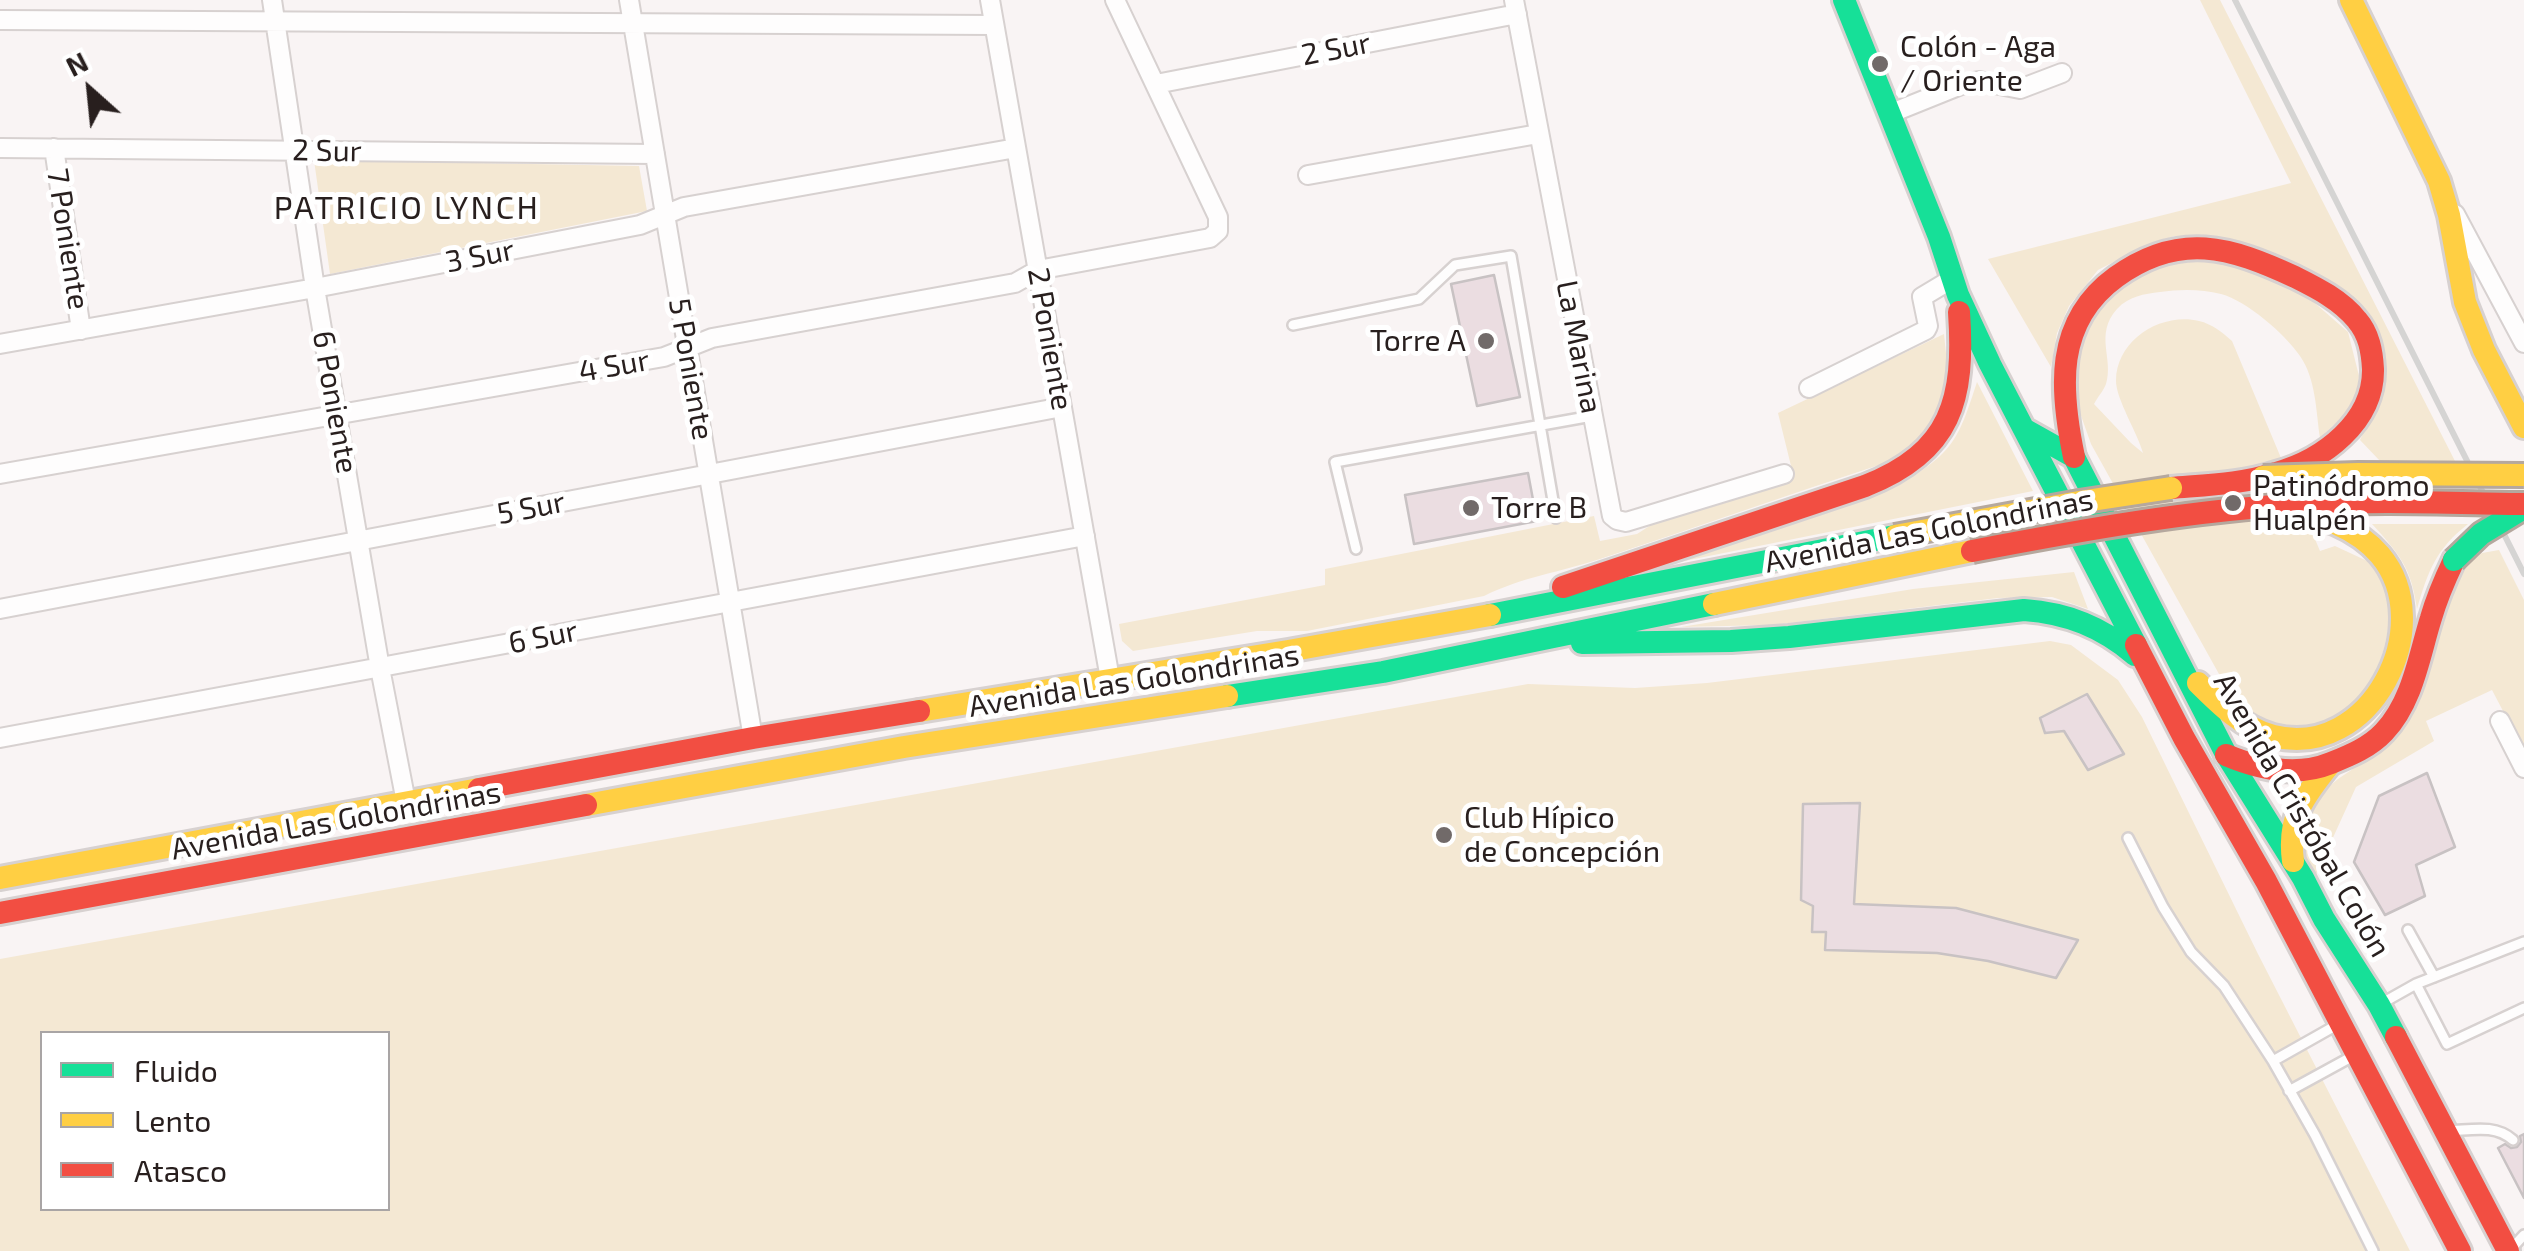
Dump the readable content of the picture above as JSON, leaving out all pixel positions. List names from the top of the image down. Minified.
{"streets":{"main road":["Avenida Las Golondrinas","Avenida Cristóbal Colón"],"street":["2 Sur","7 Poniente","3 Sur","2 Poniente","La Marina","4 Sur","5 Poniente","6 Poniente","5 Sur","6 Sur"]},"crossings":[["2 Sur","7 Poniente"],["2 Sur","La Marina"],["2 Sur","4 Sur"],["2 Sur","5 Poniente"],["2 Sur","6 Poniente"],["7 Poniente","3 Sur"],["3 Sur","2 Poniente"],["3 Sur","5 Poniente"],["3 Sur","6 Poniente"],["2 Poniente","4 Sur"],["2 Poniente","5 Sur"],["2 Poniente","Avenida Las Golondrinas"],["2 Poniente","6 Sur"],["4 Sur","5 Poniente"],["4 Sur","6 Poniente"],["5 Poniente","5 Sur"],["5 Poniente","Avenida Las Golondrinas"],["5 Poniente","6 Sur"],["6 Poniente","5 Sur"],["6 Poniente","Avenida Las Golondrinas"],["6 Poniente","6 Sur"]],"districts":["PATRICIO LYNCH"],"places":["Colón - Aga / Oriente","Torre A","Patinódromo Hualpén","Torre B","Club Hípico de Concepción"],"legend":["Fluido","Lento","Atasco"],"north":"top left"}
